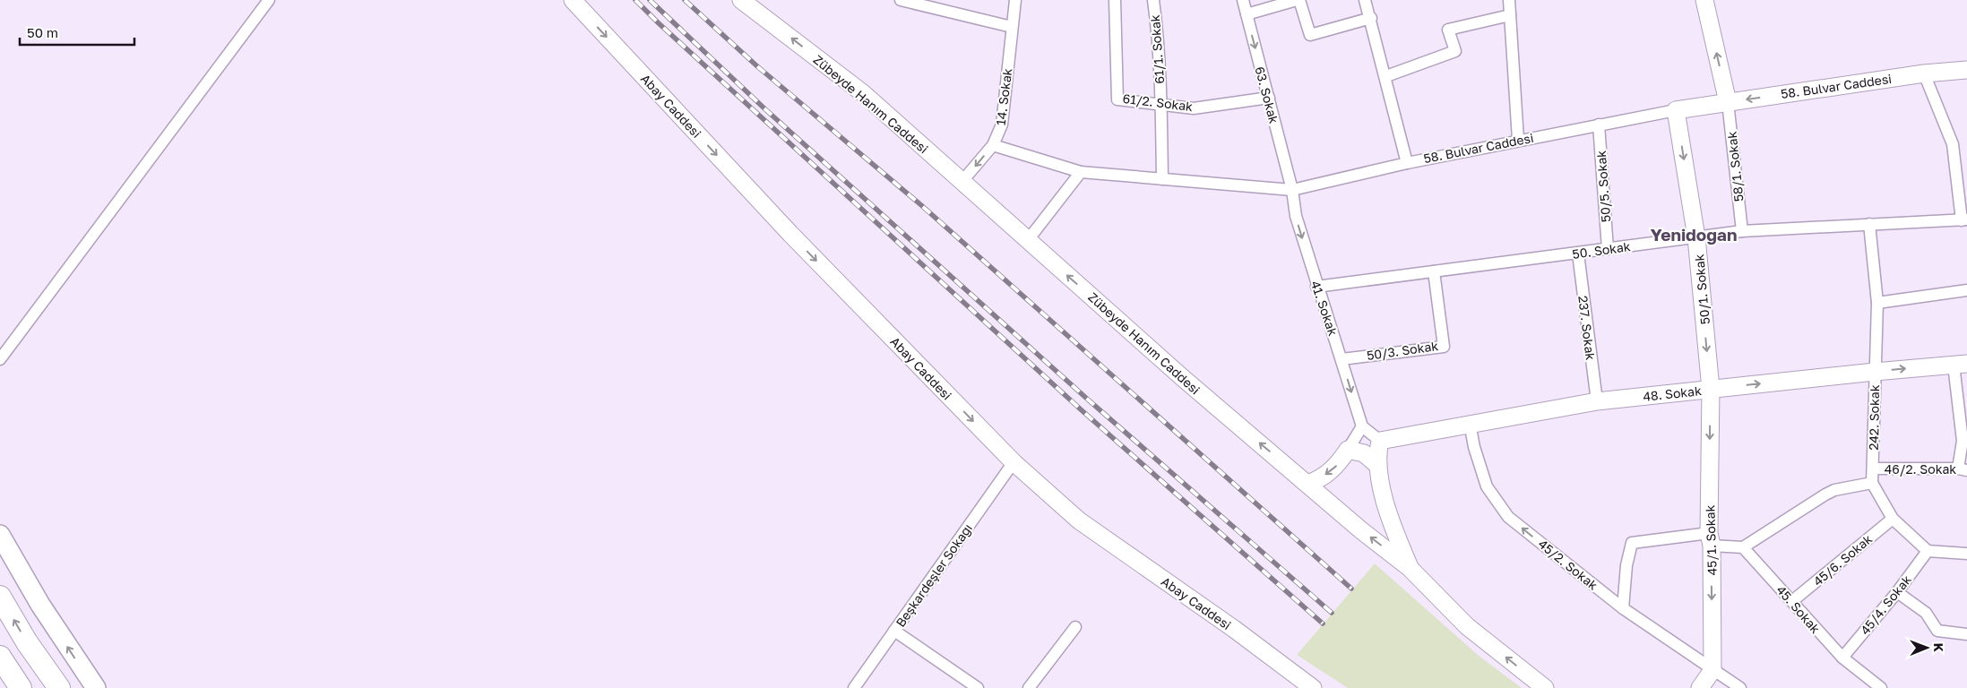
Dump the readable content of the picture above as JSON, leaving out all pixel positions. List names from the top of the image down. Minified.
{"streets":{"main road":["58. Bulvar Caddesi","Zübeyde Hanım Caddesi","Abay Caddesi","50/1. Sokak","48. Sokak","45/1. Sokak"],"street":["61/1. Sokak","63. Sokak","14. Sokak","61/2. Sokak","58/1. Sokak","50/5. Sokak","50. Sokak","41. Sokak","237. Sokak","50/3. Sokak","242. Sokak","46/2. Sokak","45/6. Sokak","45/2. Sokak","Beşkardeşler Sokağı","45/4. Sokak","45. Sokak"]},"crossings":[["61/1. Sokak","58. Bulvar Caddesi"],["61/1. Sokak","61/2. Sokak"],["58. Bulvar Caddesi","63. Sokak"],["58. Bulvar Caddesi","14. Sokak"],["58. Bulvar Caddesi","58/1. Sokak"],["58. Bulvar Caddesi","50/5. Sokak"],["58. Bulvar Caddesi","50/1. Sokak"],["58. Bulvar Caddesi","41. Sokak"],["63. Sokak","61/2. Sokak"],["63. Sokak","41. Sokak"],["14. Sokak","Zübeyde Hanım Caddesi"],["Abay Caddesi","Beşkardeşler Sokağı"],["58/1. Sokak","50. Sokak"],["50/5. Sokak","50. Sokak"],["50. Sokak","50/1. Sokak"],["50. Sokak","41. Sokak"],["50. Sokak","237. Sokak"],["50. Sokak","50/3. Sokak"],["50. Sokak","242. Sokak"],["50/1. Sokak","48. Sokak"],["50/1. Sokak","45/1. Sokak"],["41. Sokak","50/3. Sokak"],["237. Sokak","48. Sokak"],["48. Sokak","242. Sokak"],["48. Sokak","45/1. Sokak"],["48. Sokak","45/2. Sokak"],["242. Sokak","46/2. Sokak"],["45/1. Sokak","45/2. Sokak"],["45/6. Sokak","45. Sokak"],["45/4. Sokak","45. Sokak"]],"one_way":["63. Sokak","Zübeyde Hanım Caddesi","Abay Caddesi","50/1. Sokak","41. Sokak","48. Sokak","45/1. Sokak","45/2. Sokak"],"districts":["Yenidoğan"],"scale_bar":"50 m","north":"right"}
